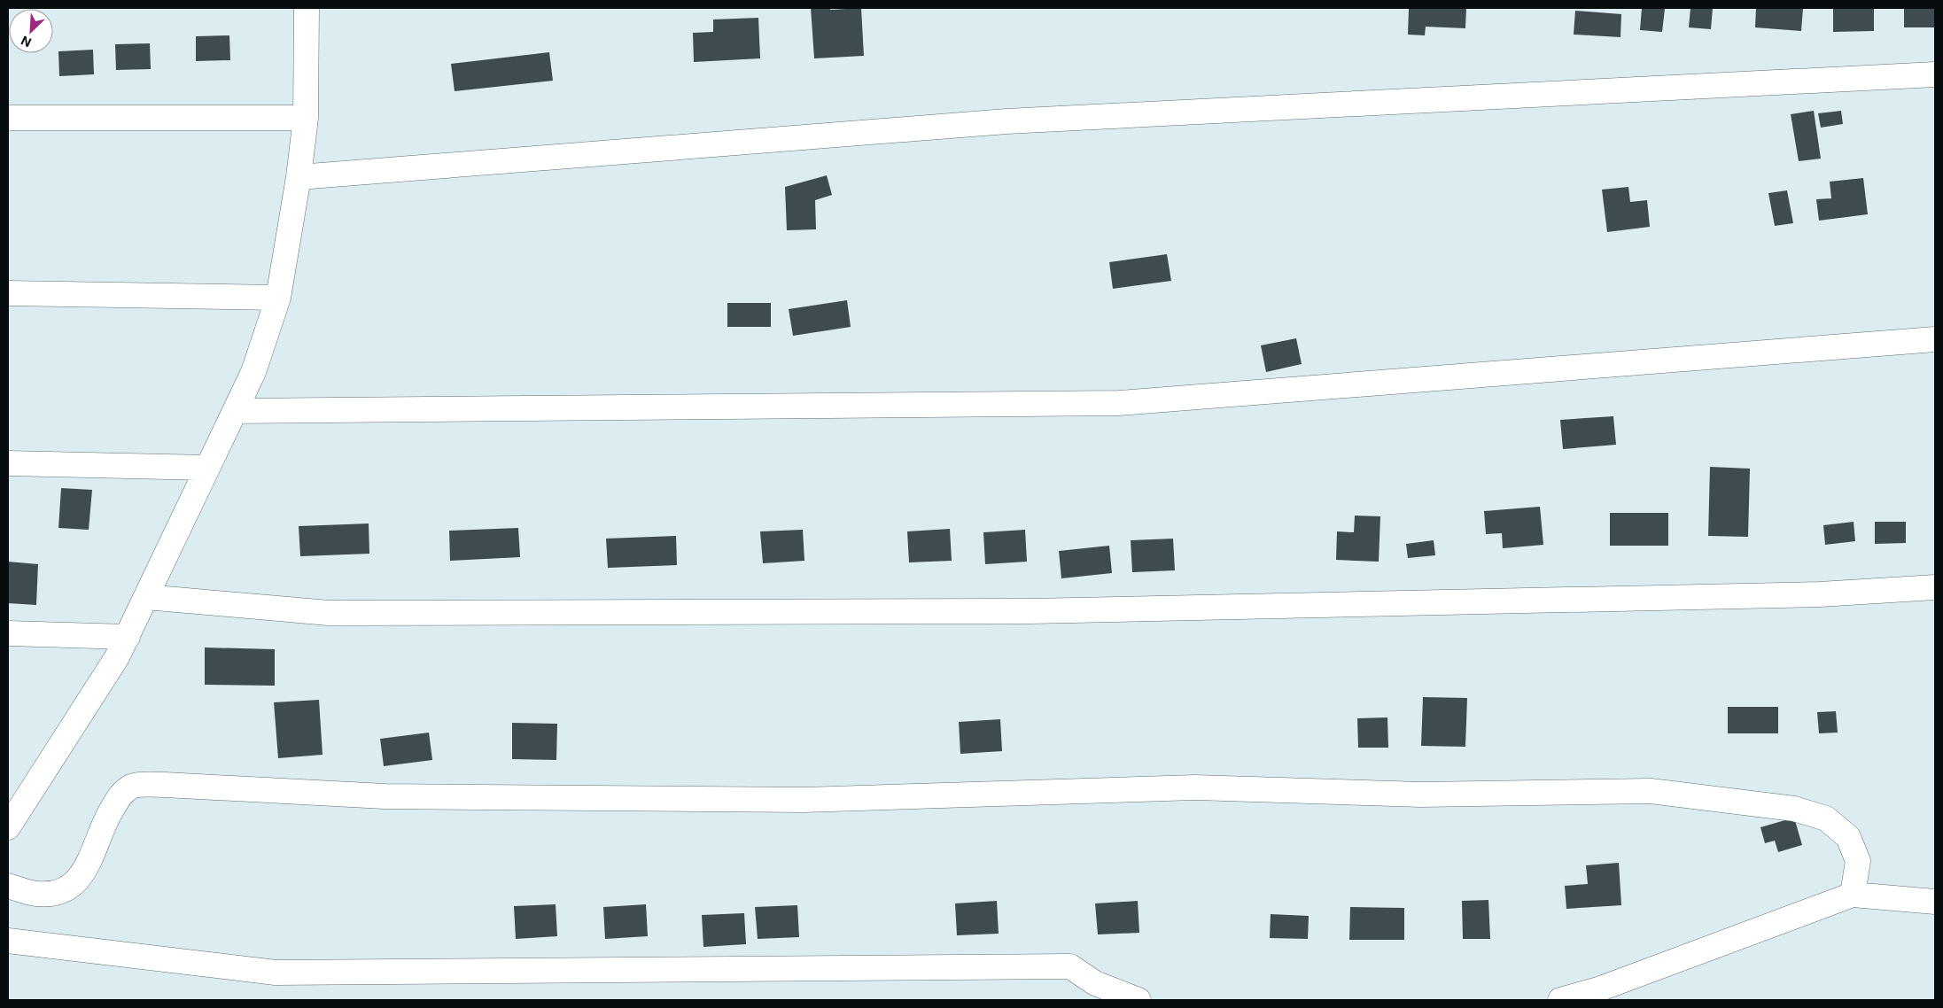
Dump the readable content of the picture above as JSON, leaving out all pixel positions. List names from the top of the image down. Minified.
{"north":"bottom left"}
